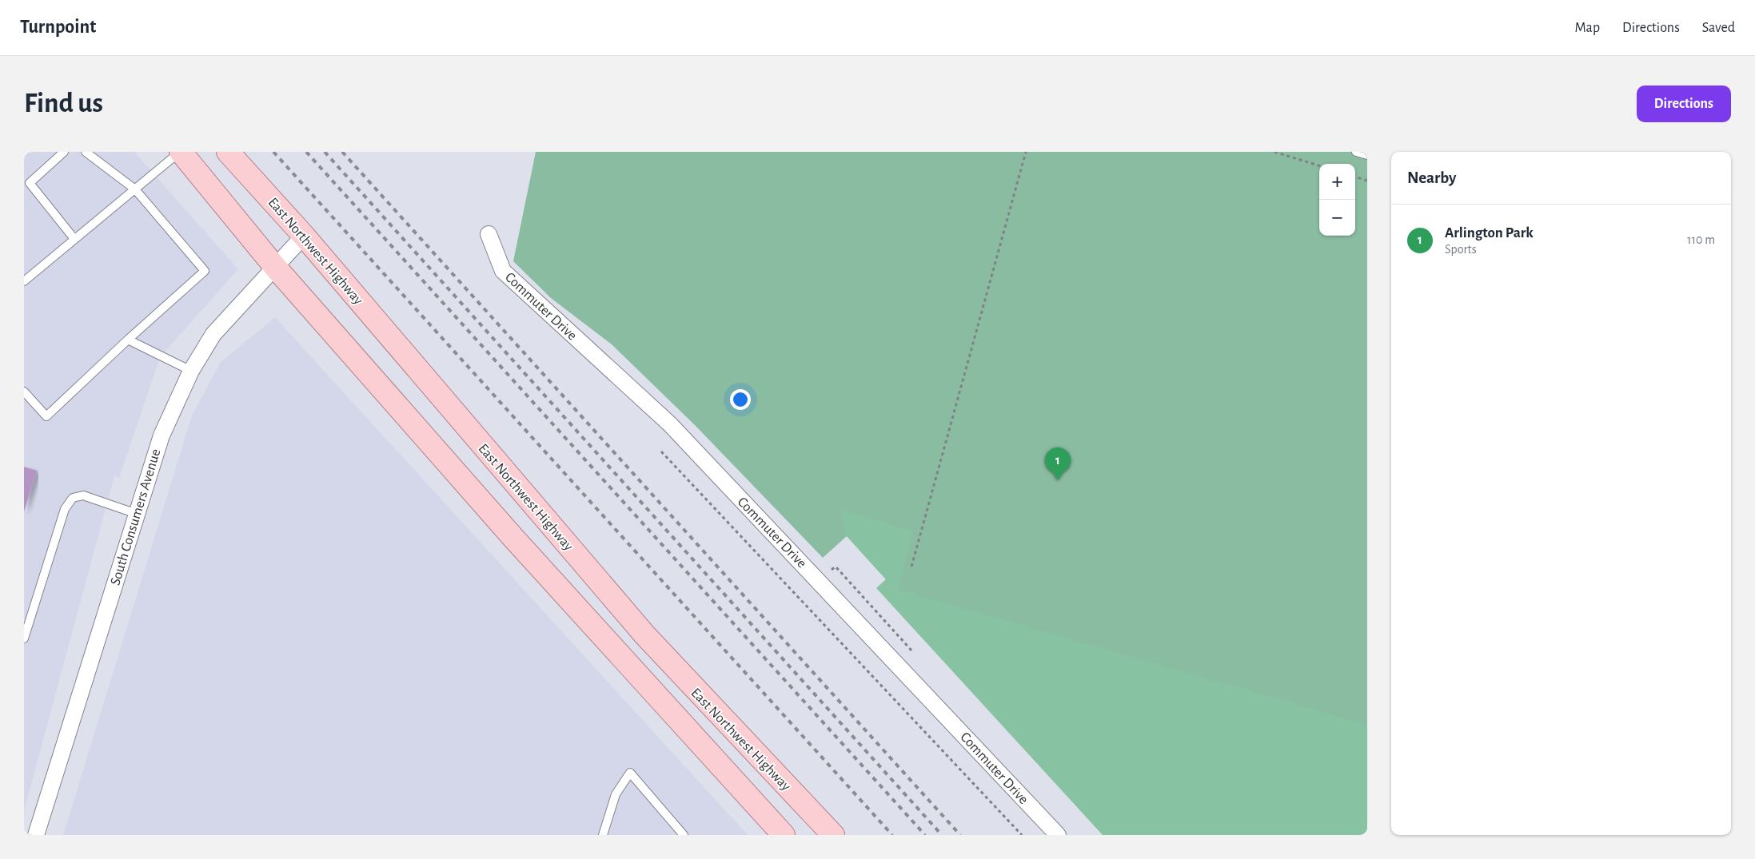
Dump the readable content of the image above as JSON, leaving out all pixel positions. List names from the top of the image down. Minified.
{"streets":{"main road":["East Northwest Highway"],"street":["Commuter Drive","South Consumers Avenue"]},"crossings":[["East Northwest Highway","South Consumers Avenue"]],"page":{"header":"Turnpoint","nav":["Map","Directions","Saved"],"buttons":"Directions","title":"Find us","heading":"Nearby","map_buttons":["+","−"],"list":[{"mark":"1","name":"Arlington Park","note":"Sports","value":"110 m"}],"pins":"1"}}
